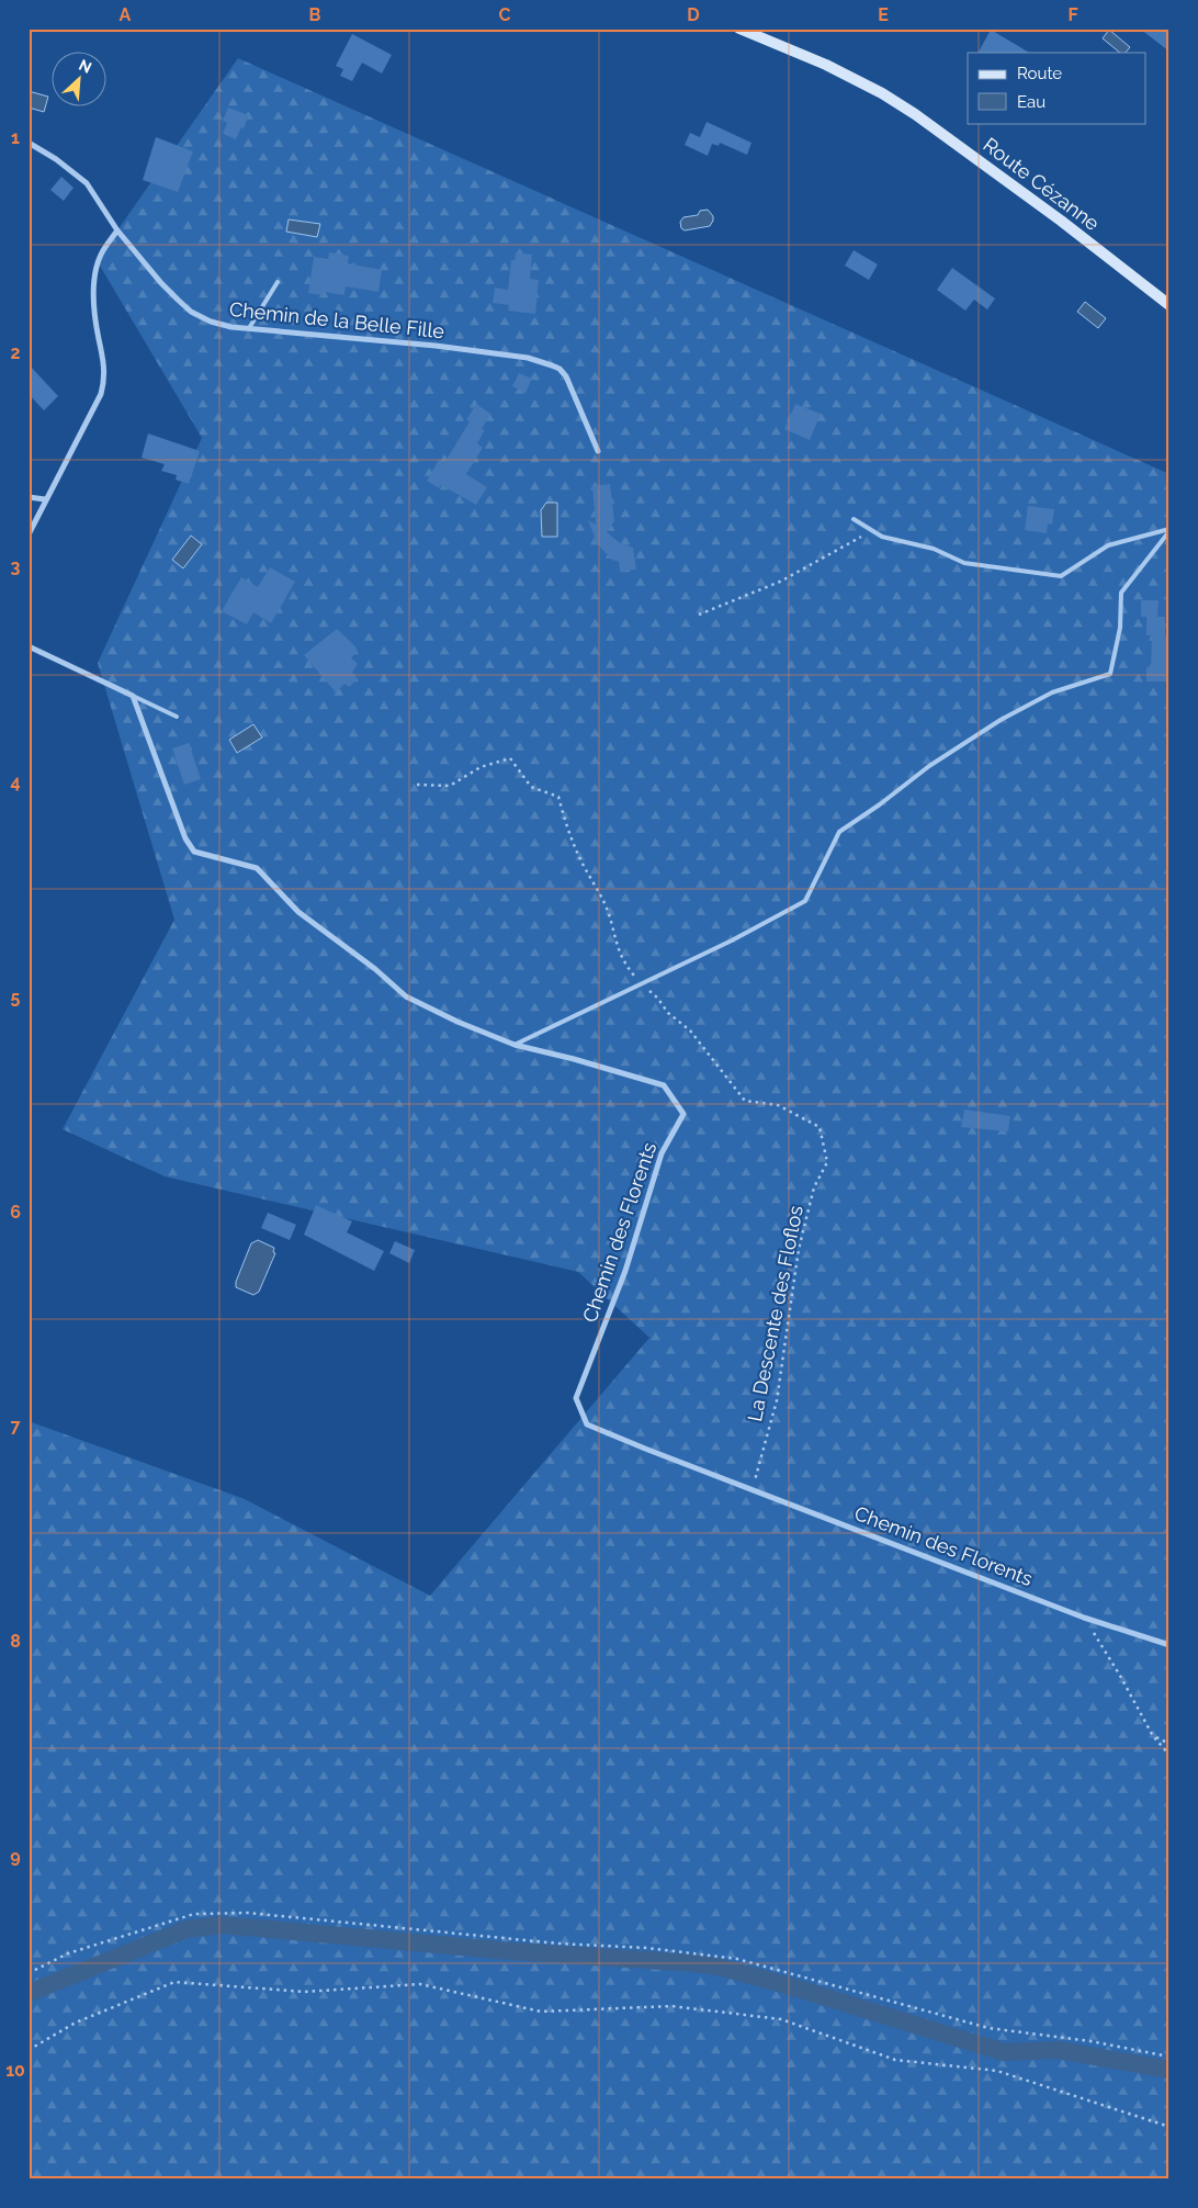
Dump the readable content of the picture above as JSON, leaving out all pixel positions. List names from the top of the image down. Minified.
{"streets":{"street":["Route Cézanne","Chemin de la Belle Fille","Chemin des Florents"],"path":["La Descente des Floflos"]},"crossings":[["Chemin des Florents","La Descente des Floflos"]],"legend":["Route","Eau"],"north":"top right","grid":{"columns":["A","B","C","D","E","F"],"rows":["1","2","3","4","5","6","7","8","9","10"]}}
